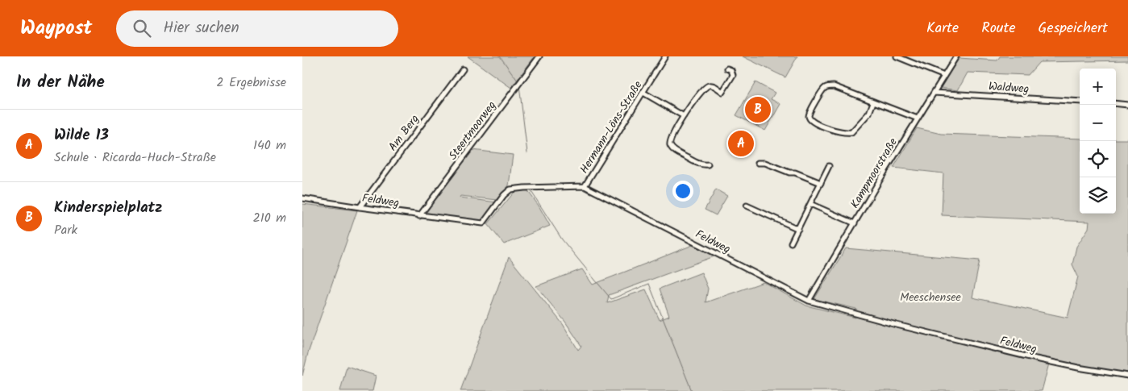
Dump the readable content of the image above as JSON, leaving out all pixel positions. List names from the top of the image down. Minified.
{"streets":{"street":["Waldweg","Hermann-Löns-Straße","Steertmoorweg","Am Berg","Kampmoorstraße","Feldweg"]},"crossings":[["Waldweg","Kampmoorstraße"],["Hermann-Löns-Straße","Feldweg"],["Steertmoorweg","Feldweg"],["Am Berg","Feldweg"],["Kampmoorstraße","Feldweg"]],"parks":["Meeschensee"],"page":{"header":"Waypost","search":"Hier suchen","nav":["Karte","Route","Gespeichert"],"heading":["In der Nähe","2 Ergebnisse"],"map_buttons":["+","−"],"pins":["B","A"],"list":[{"mark":"A","name":"Wilde 13","note":"Schule · Ricarda-Huch-Straße","value":"140 m"},{"mark":"B","name":"Kinderspielplatz","note":"Park","value":"210 m"}]}}
